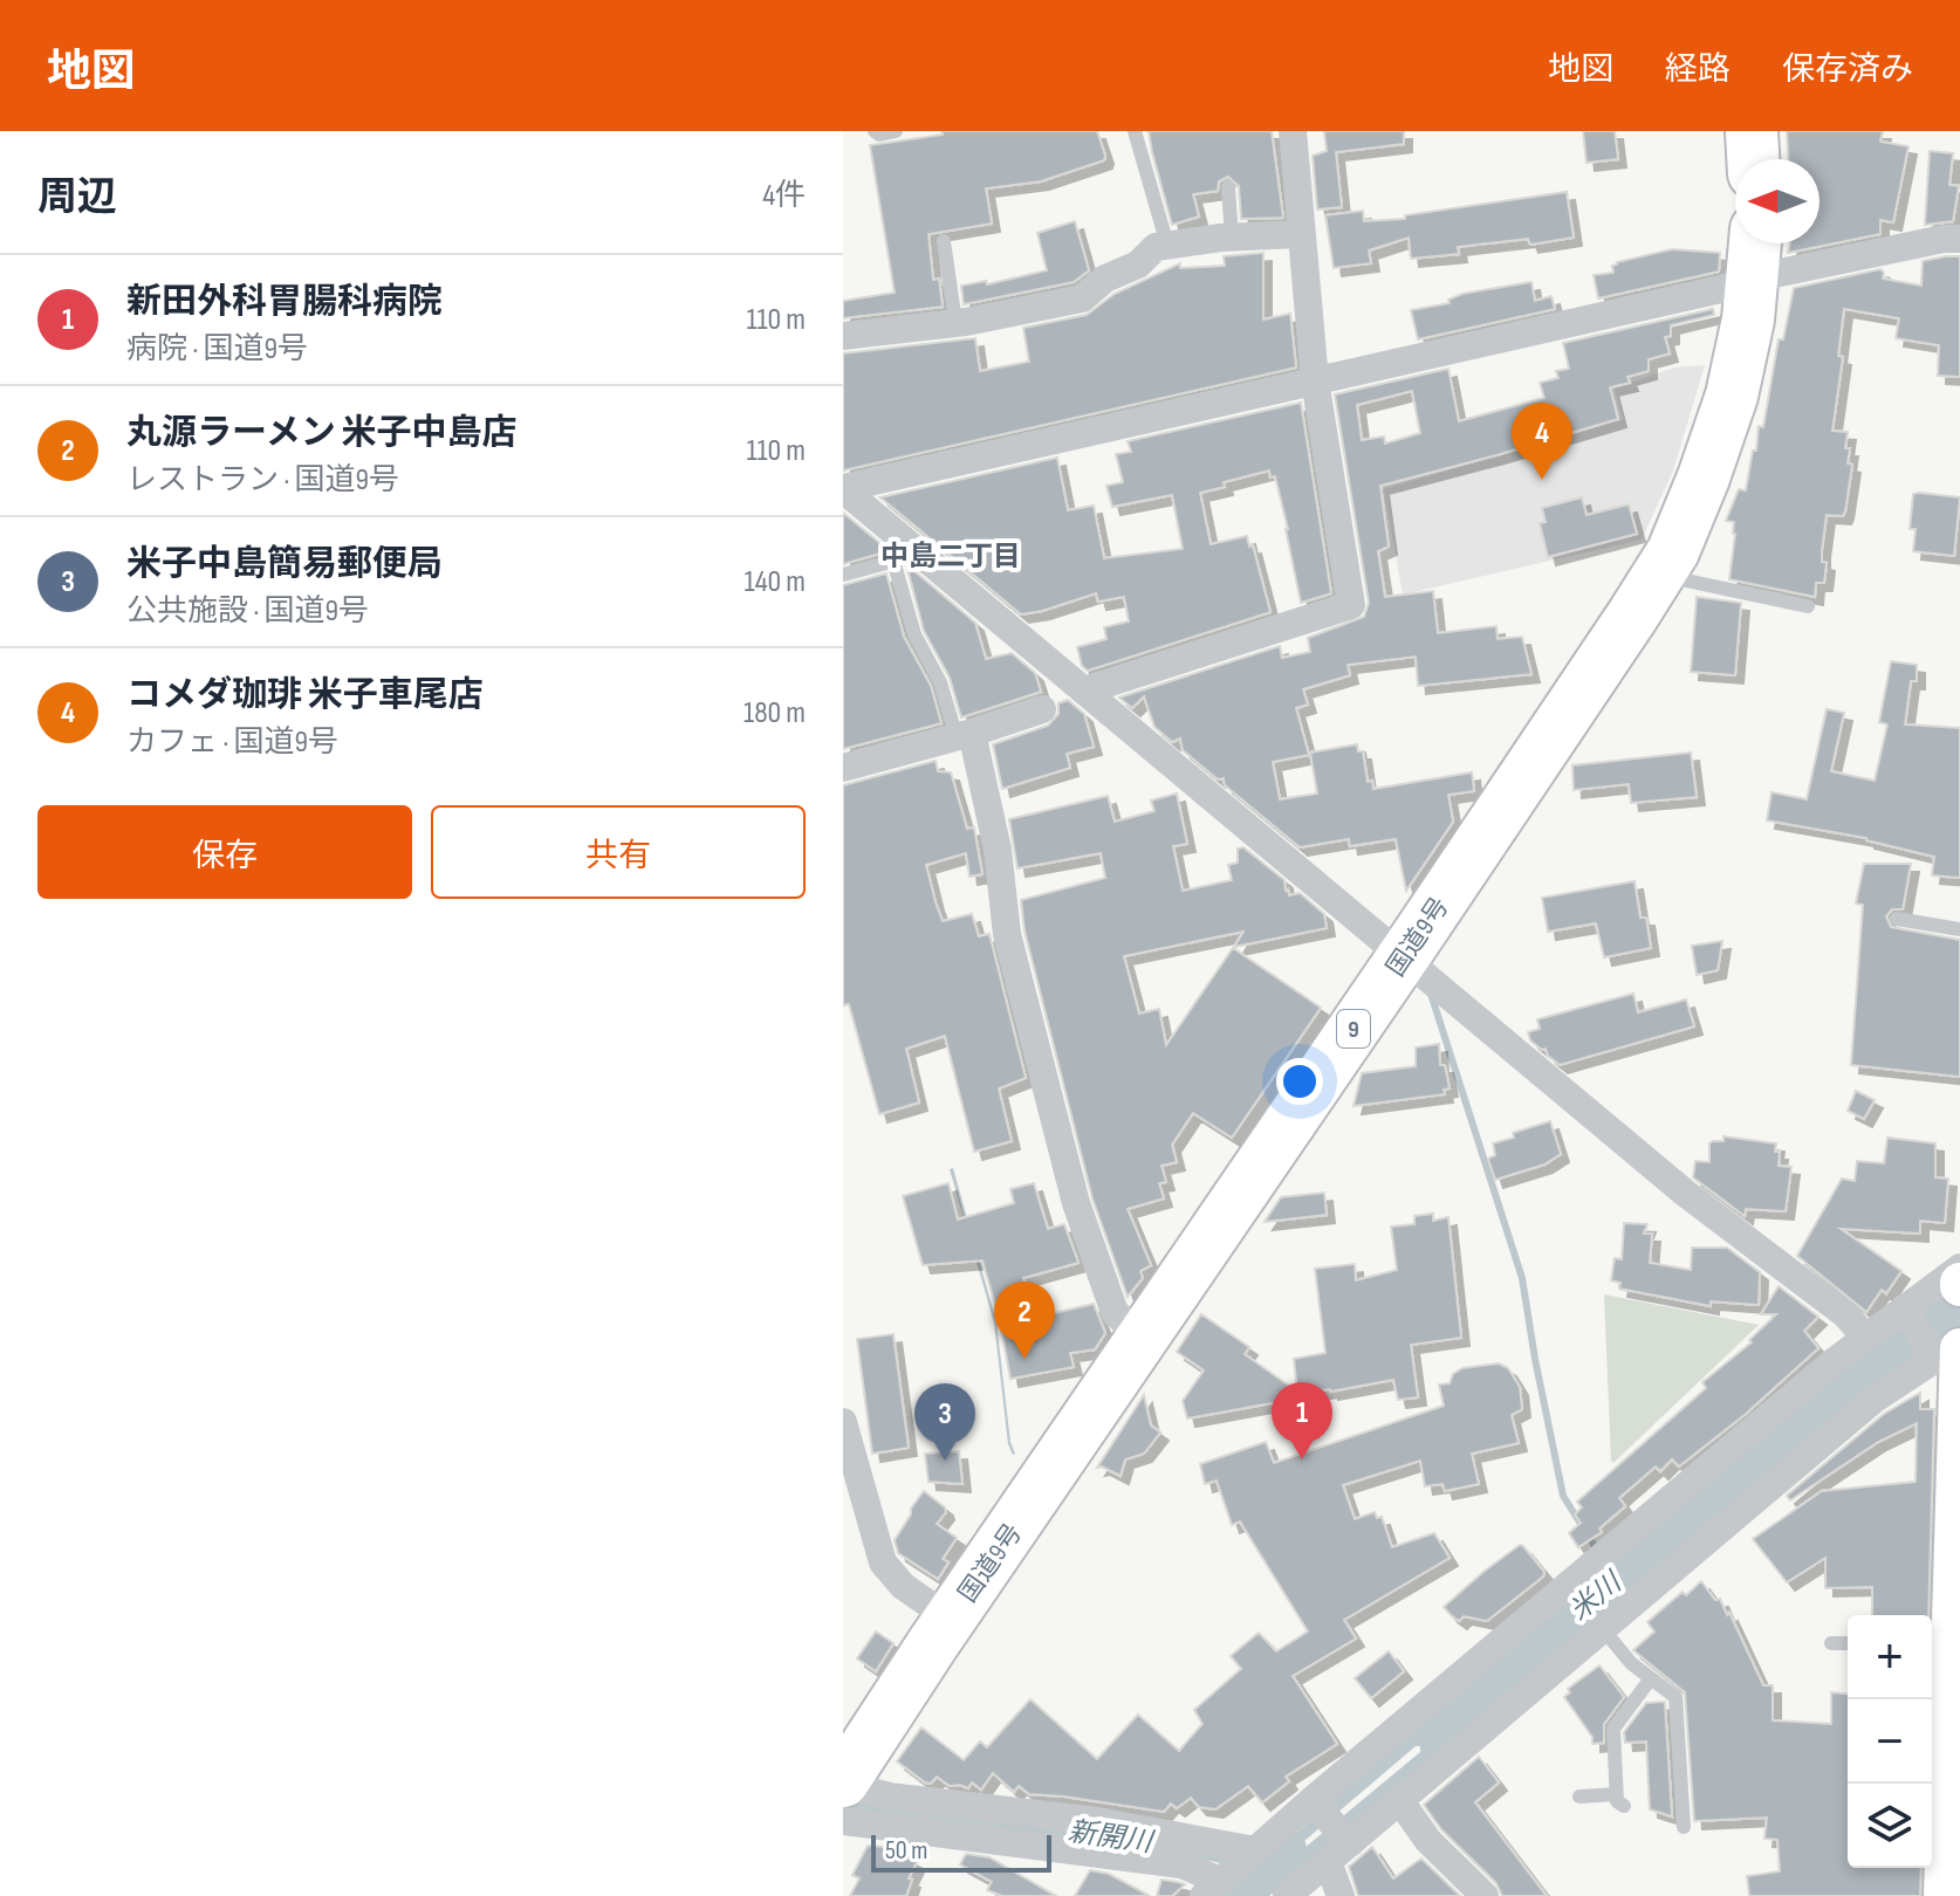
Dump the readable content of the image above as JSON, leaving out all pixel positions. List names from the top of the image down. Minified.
{"streets":{"highway":["国道9号","9"]},"districts":["中島二丁目"],"water":["米川","新開川"],"scale_bar":"50 m","north":"left","page":{"header":"地図","nav":["地図","経路","保存済み"],"heading":["周辺","4件"],"list":[{"mark":"1","name":"新田外科胃腸科病院","note":"病院 · 国道9号","value":"110 m"},{"mark":"2","name":"丸源ラーメン 米子中島店","note":"レストラン · 国道9号","value":"110 m"},{"mark":"3","name":"米子中島簡易郵便局","note":"公共施設 · 国道9号","value":"140 m"},{"mark":"4","name":"コメダ珈琲 米子車尾店","note":"カフェ · 国道9号","value":"180 m"}],"pins":["4","2","1","3"],"buttons":["保存","共有"],"map_buttons":["+","−"],"scale":"50 m"}}
